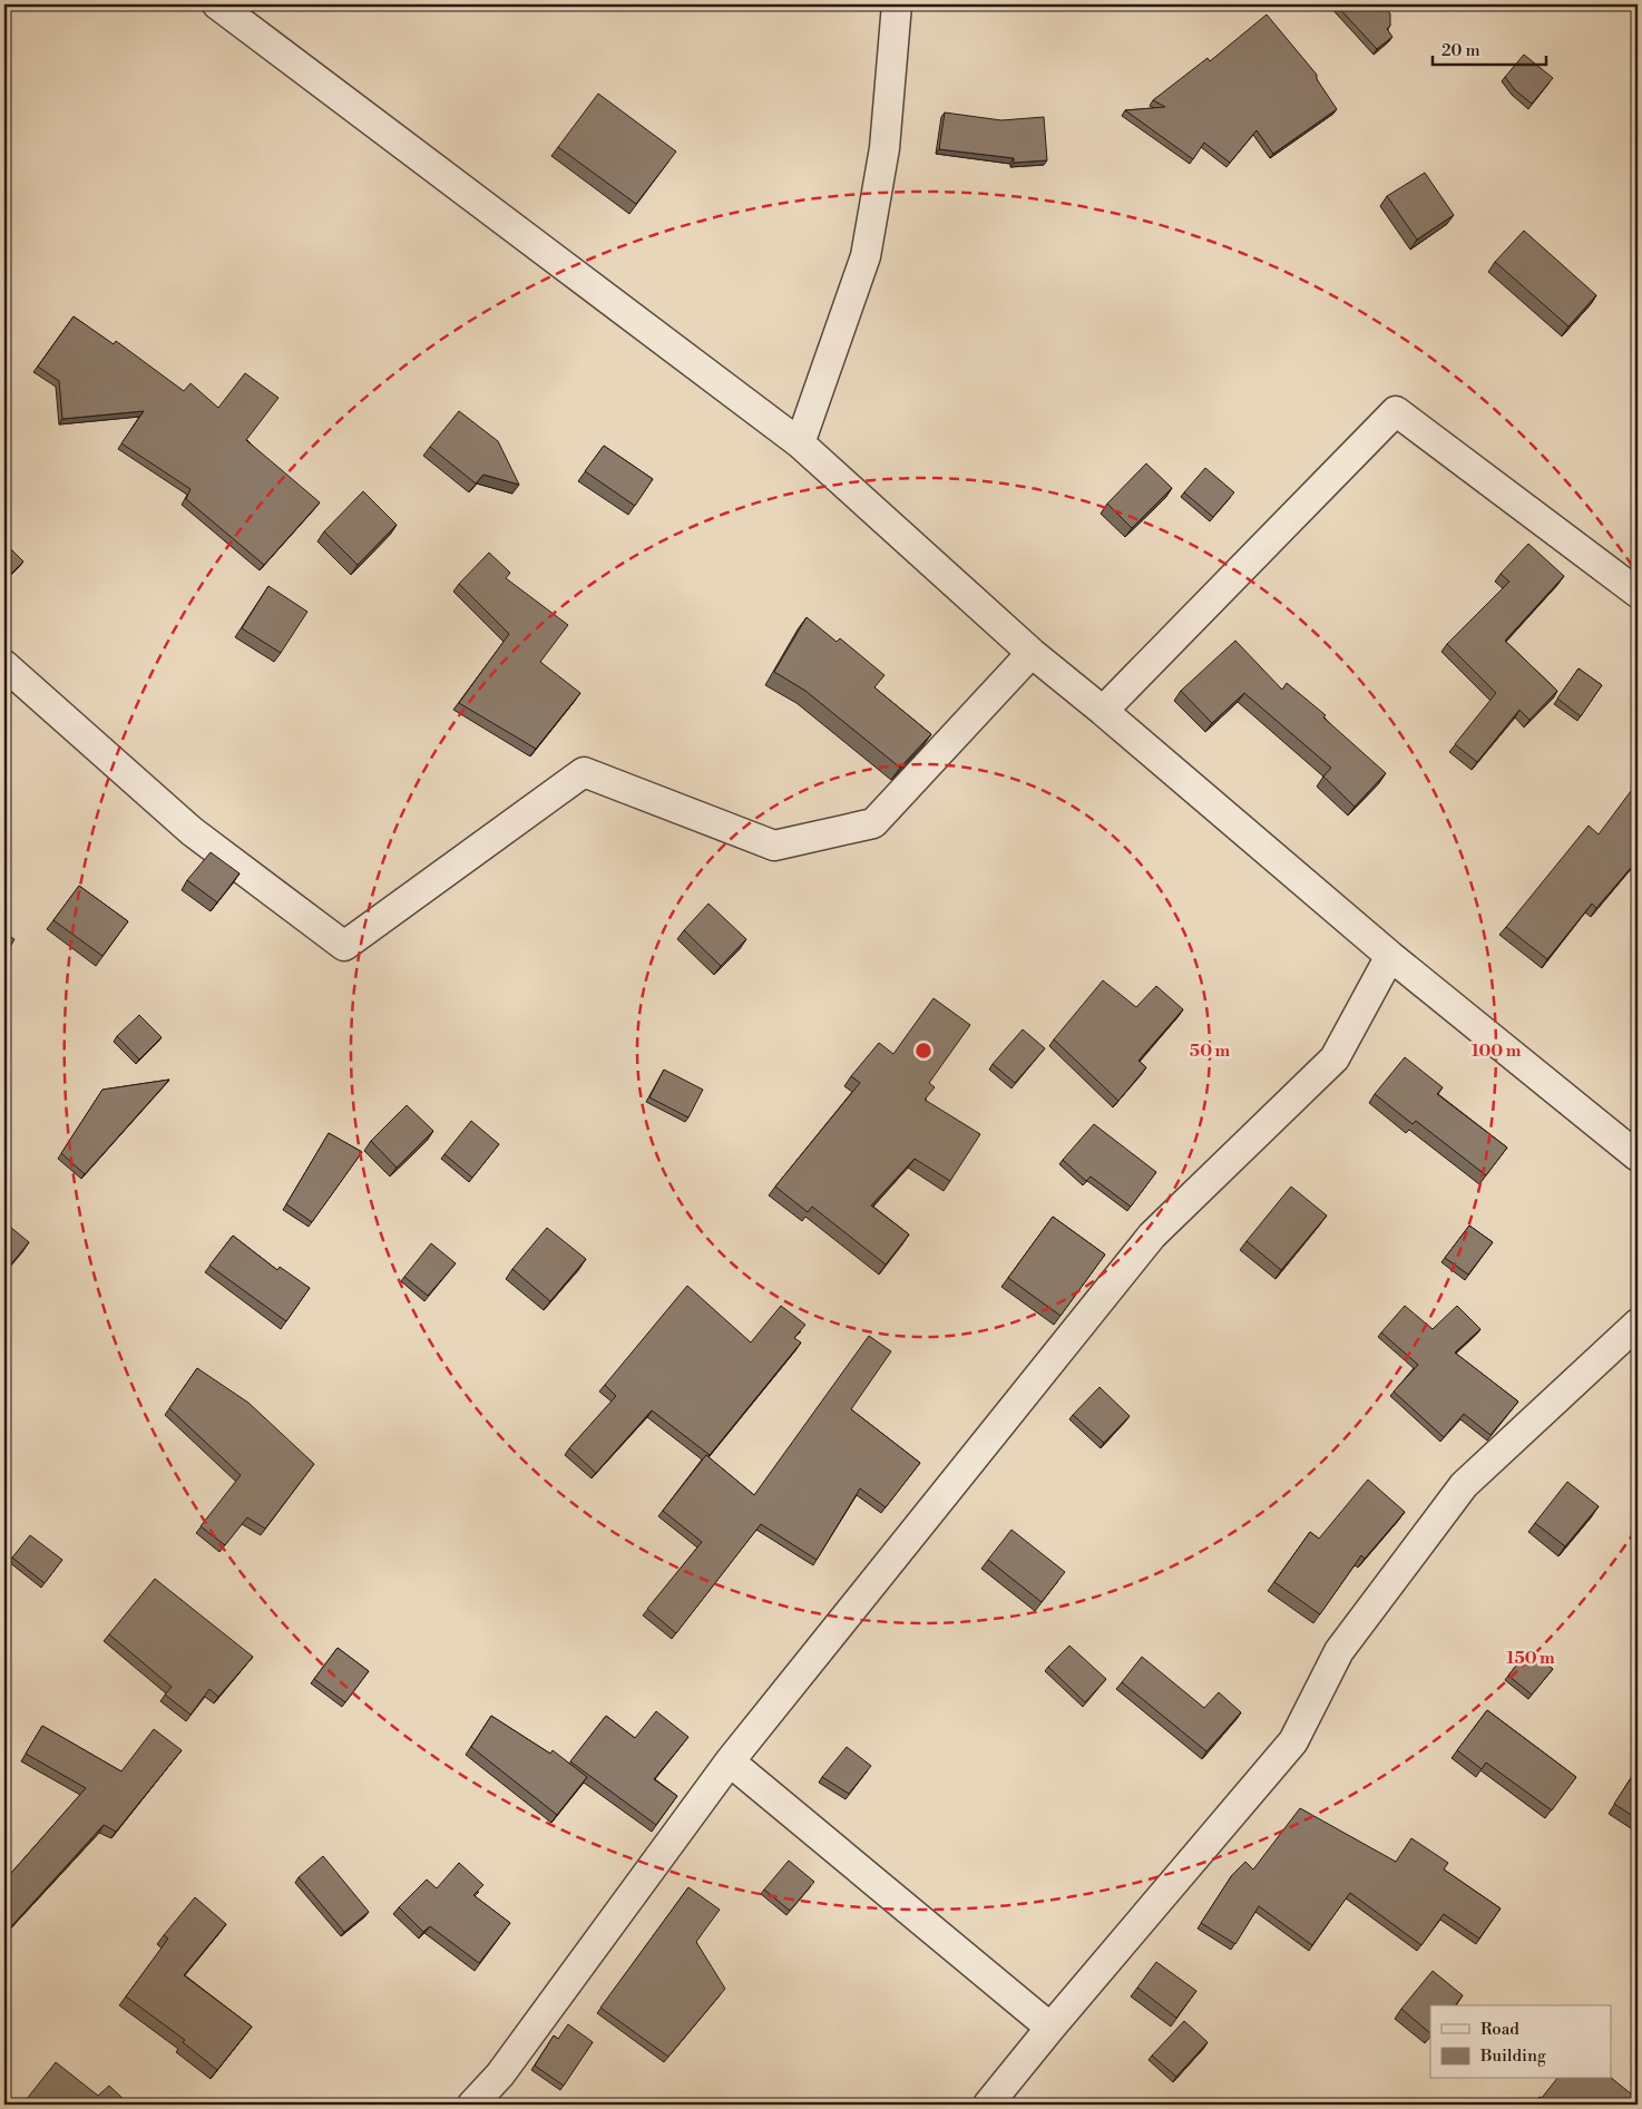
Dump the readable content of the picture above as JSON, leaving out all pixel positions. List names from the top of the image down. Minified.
{"legend":["Road","Building"],"scale_bar":"20 m","rings":["50 m","100 m","150 m"]}
